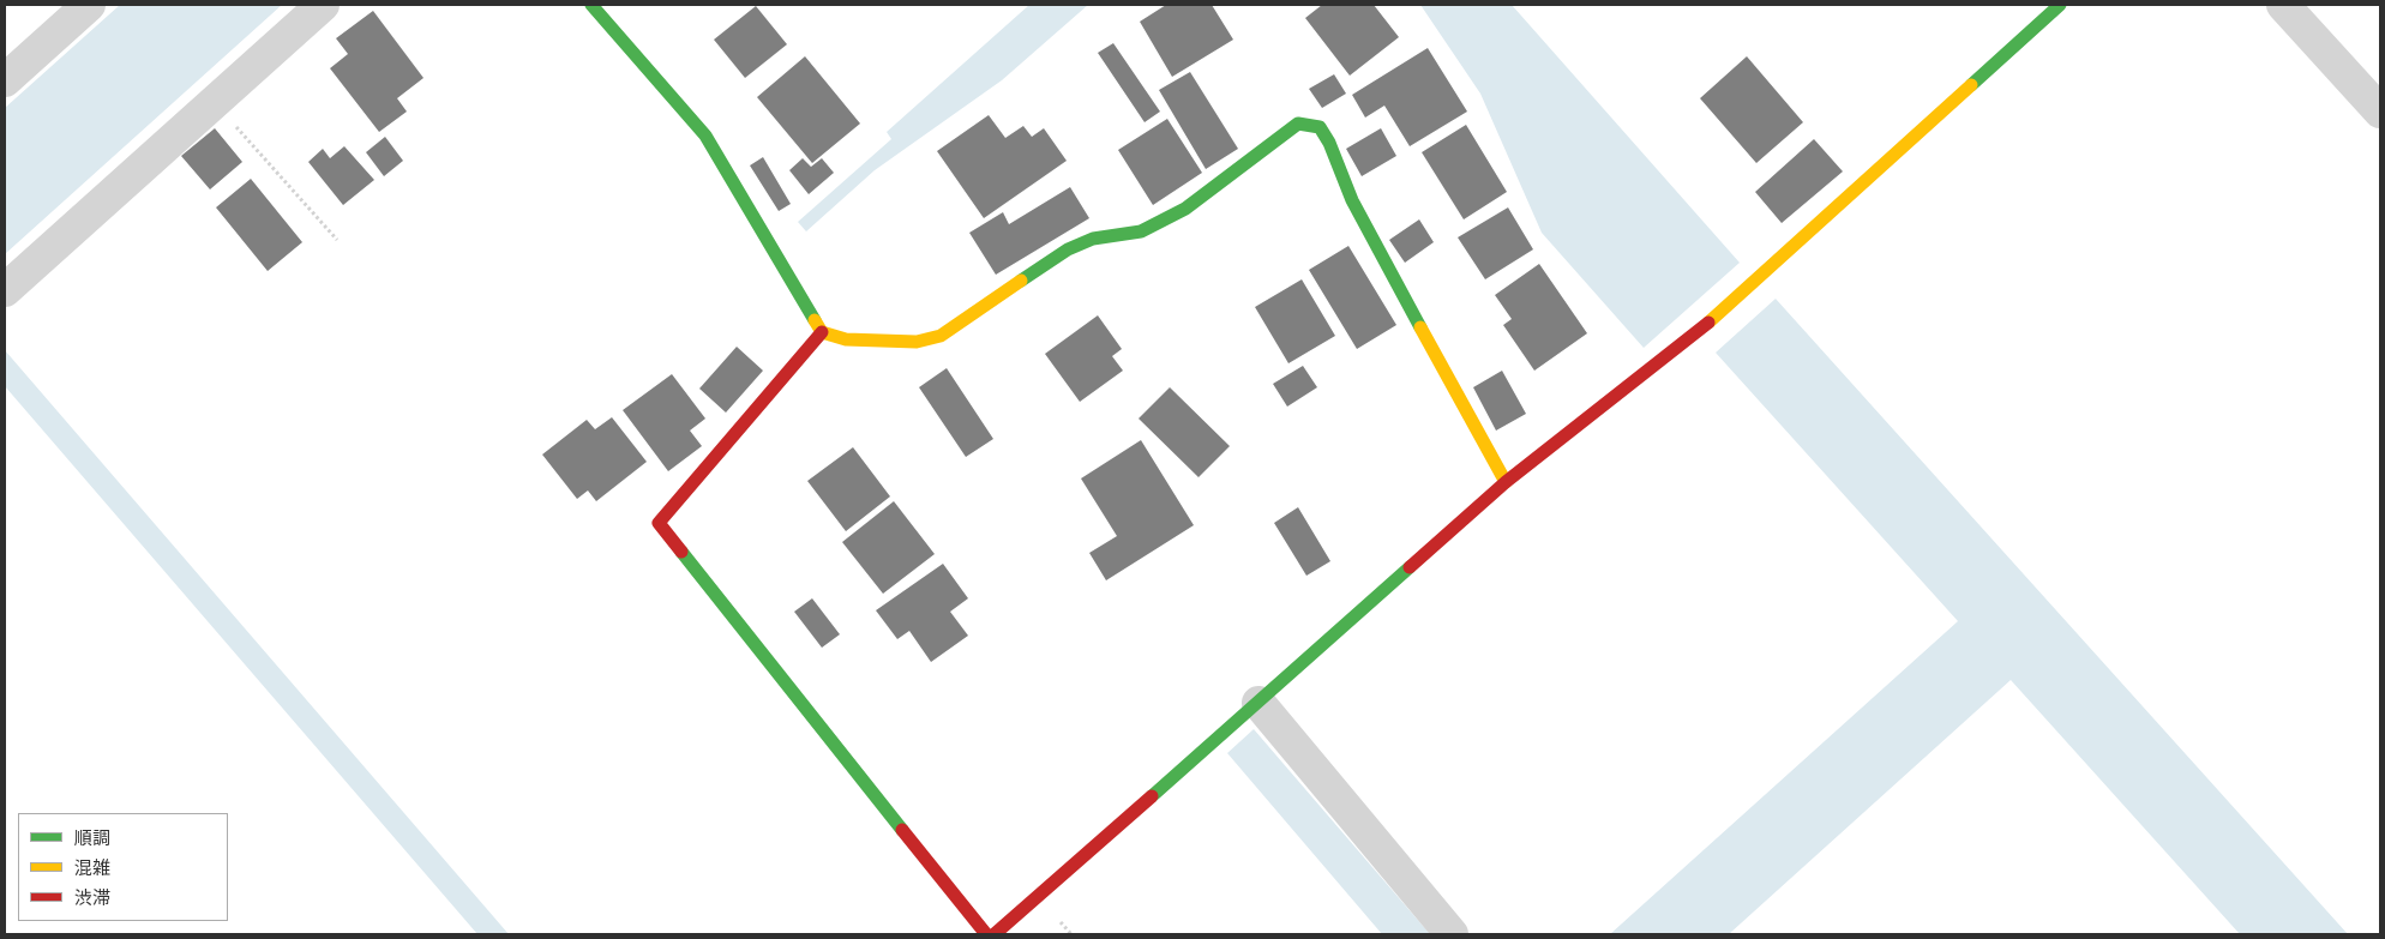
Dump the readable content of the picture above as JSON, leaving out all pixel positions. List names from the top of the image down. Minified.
{"legend":["順調","混雑","渋滞"]}
